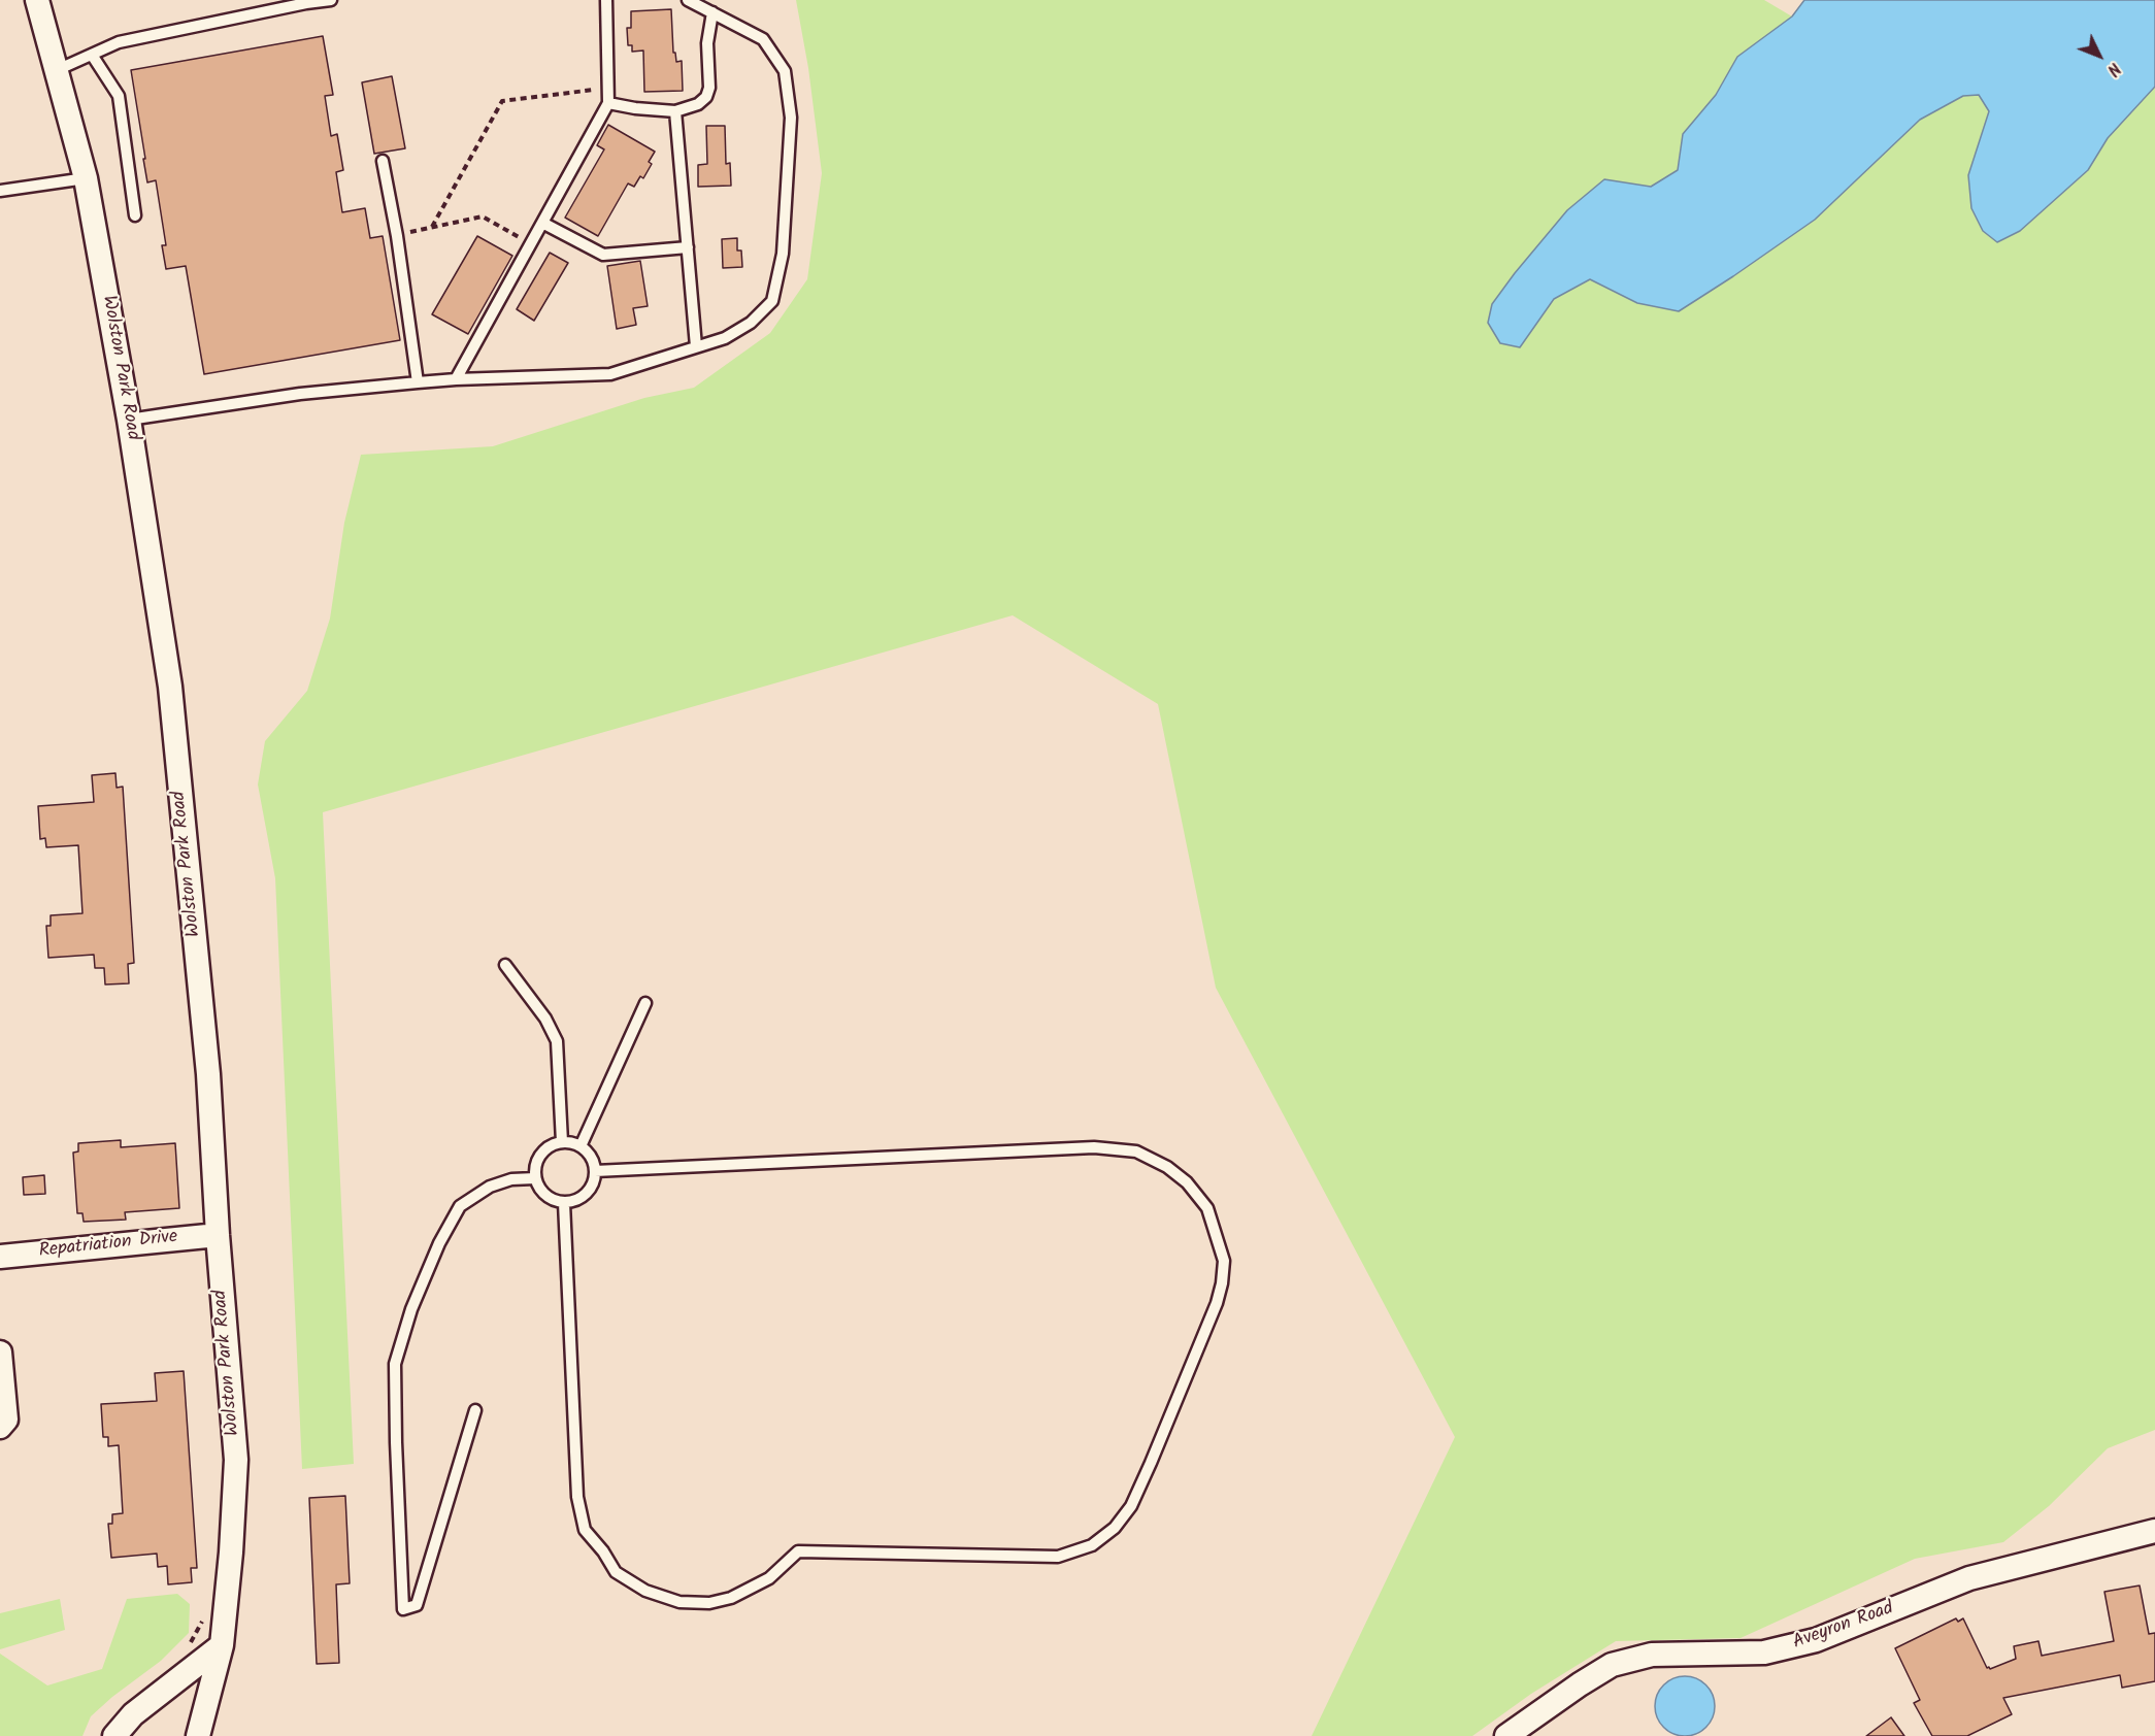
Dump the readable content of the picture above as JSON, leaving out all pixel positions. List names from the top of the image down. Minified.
{"streets":{"street":["Wolston Park Road","Repatriation Drive","Aveyron Road"]},"crossings":[["Wolston Park Road","Repatriation Drive"]],"north":"bottom right"}
